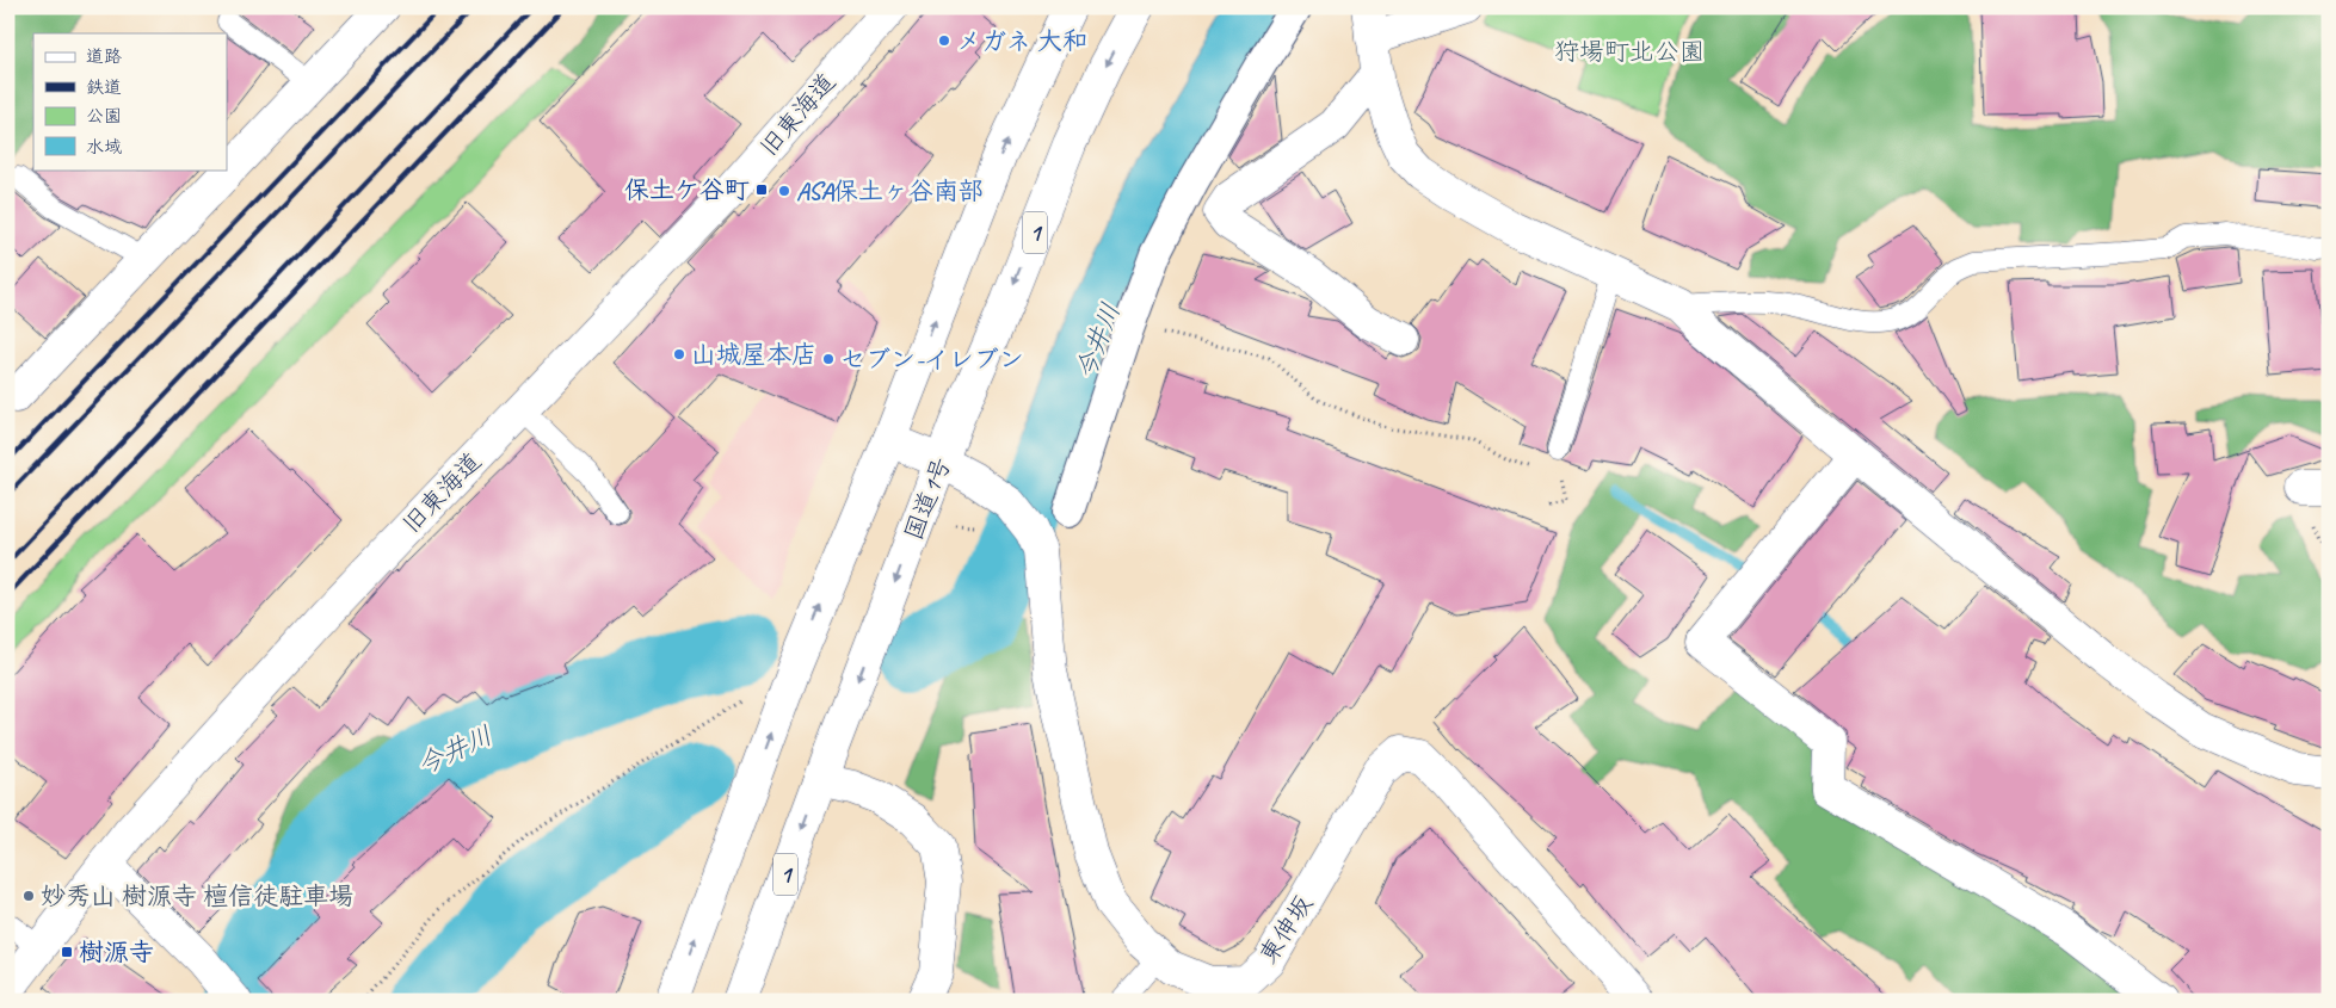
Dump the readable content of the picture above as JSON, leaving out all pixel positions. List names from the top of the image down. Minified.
{"streets":{"main road":["旧東海道","1","国道1号","東伸坂"]},"crossings":[["国道1号","東伸坂"]],"water":["今井川"],"parks":["狩場町北公園"],"places":{"other":["メガネ 大和","ASA保土ヶ谷南部","山城屋本店","セブン-イレブン","妙秀山 樹源寺 檀信徒駐車場"],"transit":["保土ケ谷町","樹源寺"]},"legend":["道路","鉄道","公園","水域"]}
